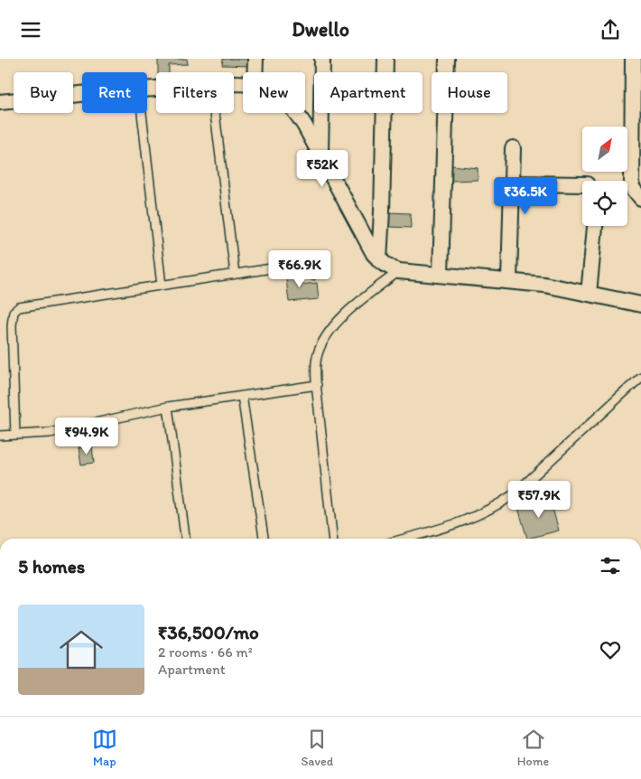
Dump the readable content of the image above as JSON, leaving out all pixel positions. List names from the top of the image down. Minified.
{"north":"top right","page":{"header":"Dwello","chip":["Buy","Rent","Filters","New","Apartment","House"],"price":["₹52K","₹36.5K","₹66.9K","₹94.9K","₹57.9K"],"heading":"5 homes","list":[{"name":"₹36,500/mo","note":"2 rooms · 66 m² · Apartment"}],"tabs":["Map","Saved","Home"]}}
